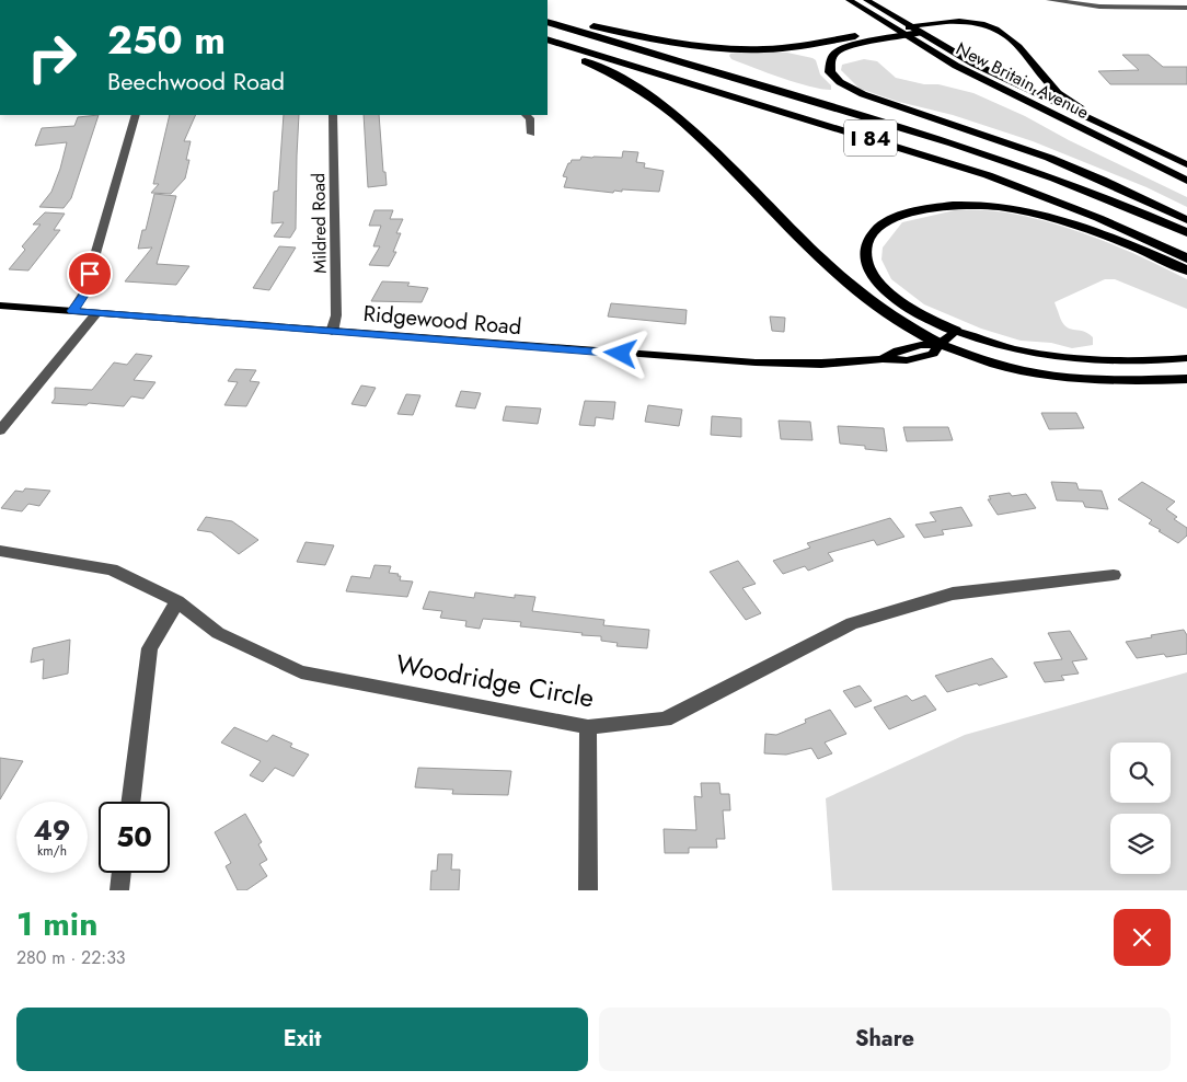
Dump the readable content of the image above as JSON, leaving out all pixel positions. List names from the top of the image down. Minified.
{"streets":{"highway":["I 84"],"main road":["New Britain Avenue","Ridgewood Road"],"street":["Mildred Road","Woodridge Circle"]},"crossings":[["Mildred Road","Ridgewood Road"]],"page":{"turn":["250 m","Beechwood Road"],"speed":"49 km/h","limit":"50","heading":["1 min","280 m · 22:33"],"buttons":["Exit","Share"]}}
